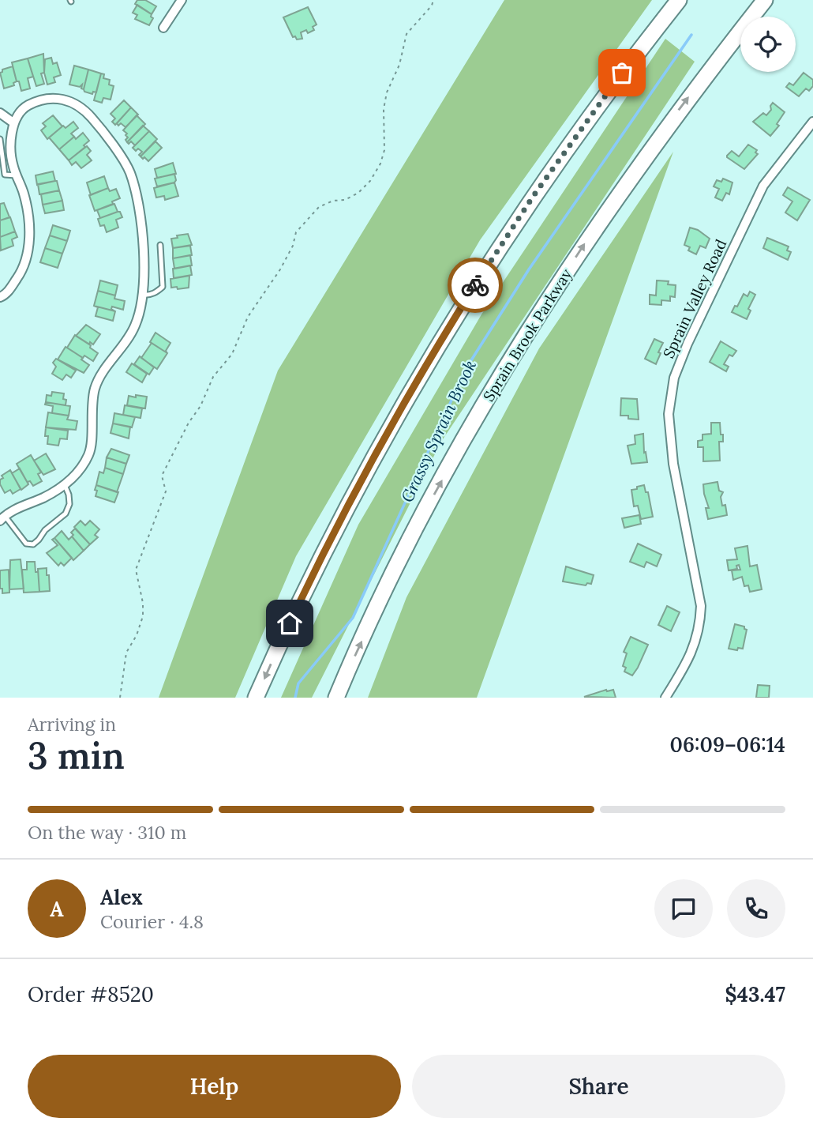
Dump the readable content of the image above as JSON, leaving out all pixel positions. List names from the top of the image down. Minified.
{"streets":{"highway":["Sprain Brook Parkway"],"street":["Sprain Valley Road"]},"water":["Grassy Sprain Brook"],"page":{"heading":["3 min","Arriving in","06:09–06:14"],"panel":["Alex","Courier · 4.8","Order #8520","$43.47"],"bar":"On the way · 310 m","round":"A","buttons":["Help","Share"]}}
